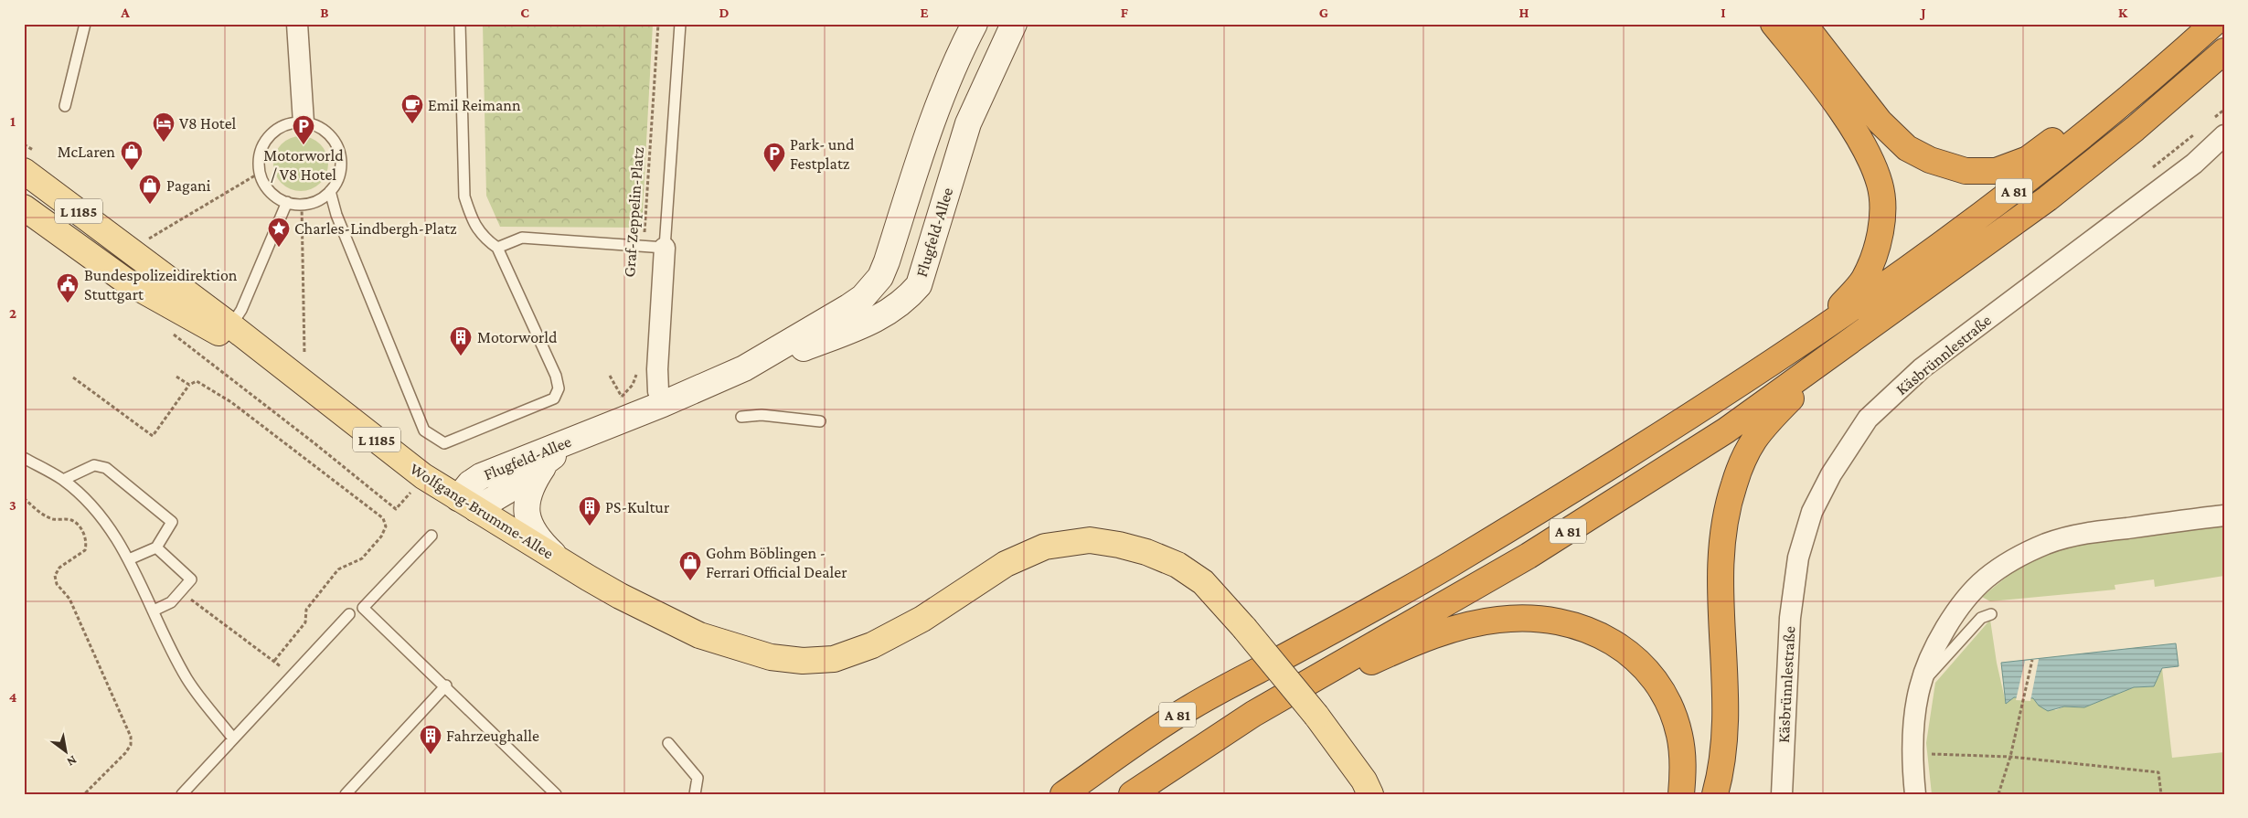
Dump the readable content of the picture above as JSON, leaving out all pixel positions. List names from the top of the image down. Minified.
{"streets":{"highway":["A 81"],"main road":["L 1185","Flugfeld-Allee","Wolfgang-Brumme-Allee"],"street":["Käsbrünnlestraße"],"path":["Graf-Zeppelin-Platz"]},"crossings":[["Flugfeld-Allee","Wolfgang-Brumme-Allee"]],"places":{"cafe":["Emil Reimann"],"hotel":["V8 Hotel"],"parking":["Motorworld / V8 Hotel","Park- und Festplatz"],"shop":["McLaren","Pagani","Gohm Böblingen - Ferrari Official Dealer"],"place":["Charles-Lindbergh-Platz"],"public building":["Bundespolizeidirektion Stuttgart"],"building":["Motorworld","PS-Kultur","Fahrzeughalle"]},"north":"bottom right","grid":{"columns":["A","B","C","D","E","F","G","H","I","J","K"],"rows":["1","2","3","4"]}}
